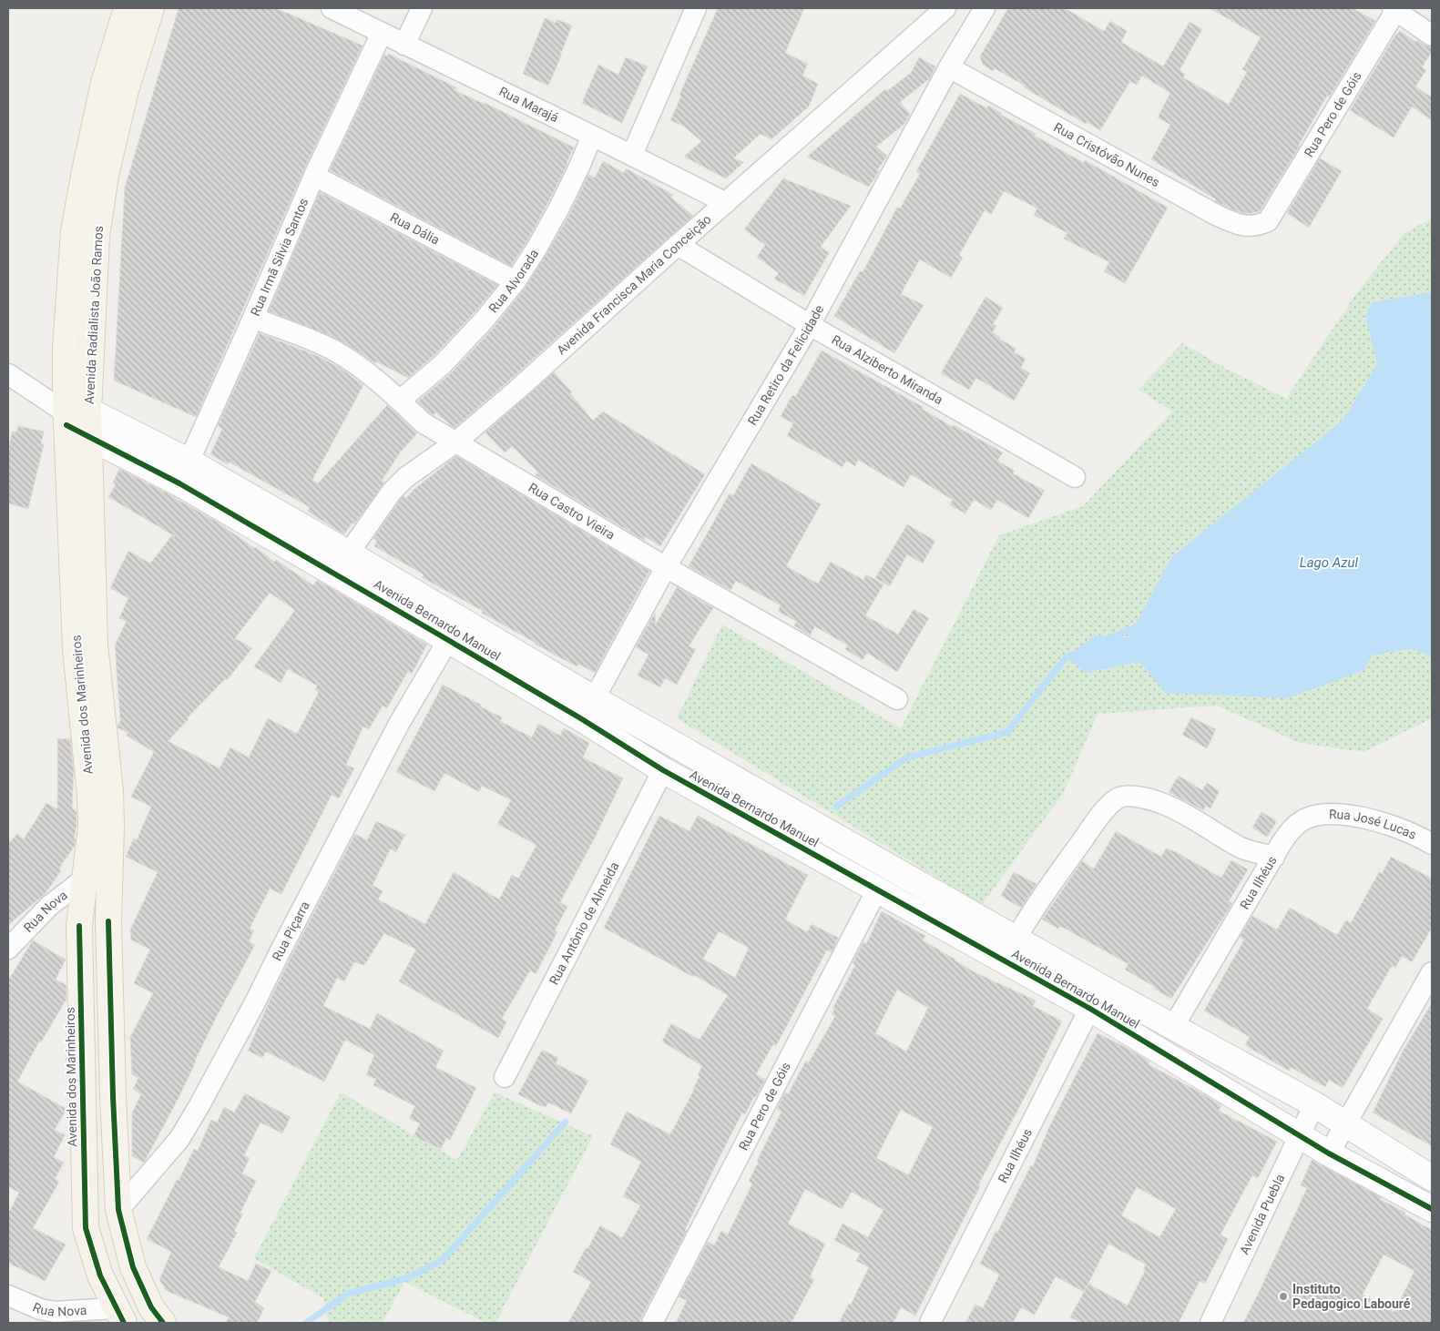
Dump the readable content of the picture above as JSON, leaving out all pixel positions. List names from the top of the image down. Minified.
{"streets":{"main road":["Avenida Radialista João Ramos","Avenida dos Marinheiros"],"street":["Rua Marajá","Rua Pero de Góis","Rua Cristóvão Nunes","Rua Dália","Rua Irmã Silvia Santos","Rua Alvorada","Avenida Francisca Maria Conceição","Rua Retiro da Felicidade","Rua Alziberto Miranda","Rua Castro Vieira","Avenida Bernardo Manuel","Rua José Lucas","Rua Ilhéus","Rua Nova","Rua Antônio de Almeida","Rua Piçarra","Avenida Puebla"]},"crossings":[["Rua Marajá","Rua Irmã Silvia Santos"],["Rua Marajá","Rua Alvorada"],["Rua Marajá","Avenida Francisca Maria Conceição"],["Rua Pero de Góis","Rua Cristóvão Nunes"],["Rua Pero de Góis","Avenida Bernardo Manuel"],["Rua Cristóvão Nunes","Rua Retiro da Felicidade"],["Rua Dália","Rua Irmã Silvia Santos"],["Rua Dália","Rua Alvorada"],["Rua Irmã Silvia Santos","Rua Castro Vieira"],["Rua Irmã Silvia Santos","Avenida Bernardo Manuel"],["Rua Alvorada","Rua Castro Vieira"],["Avenida Francisca Maria Conceição","Rua Alziberto Miranda"],["Avenida Francisca Maria Conceição","Rua Castro Vieira"],["Avenida Francisca Maria Conceição","Avenida Bernardo Manuel"],["Avenida Radialista João Ramos","Avenida Bernardo Manuel"],["Avenida Radialista João Ramos","Avenida dos Marinheiros"],["Rua Retiro da Felicidade","Rua Alziberto Miranda"],["Rua Retiro da Felicidade","Rua Castro Vieira"],["Rua Retiro da Felicidade","Avenida Bernardo Manuel"],["Avenida Bernardo Manuel","Avenida dos Marinheiros"],["Avenida Bernardo Manuel","Rua Ilhéus"],["Avenida Bernardo Manuel","Rua Antônio de Almeida"],["Avenida Bernardo Manuel","Rua Piçarra"],["Avenida Bernardo Manuel","Avenida Puebla"],["Avenida dos Marinheiros","Rua Nova"],["Avenida dos Marinheiros","Rua Piçarra"],["Rua José Lucas","Rua Ilhéus"]],"water":["Lago Azul"],"places":["Instituto Pedagogico Labouré"]}
